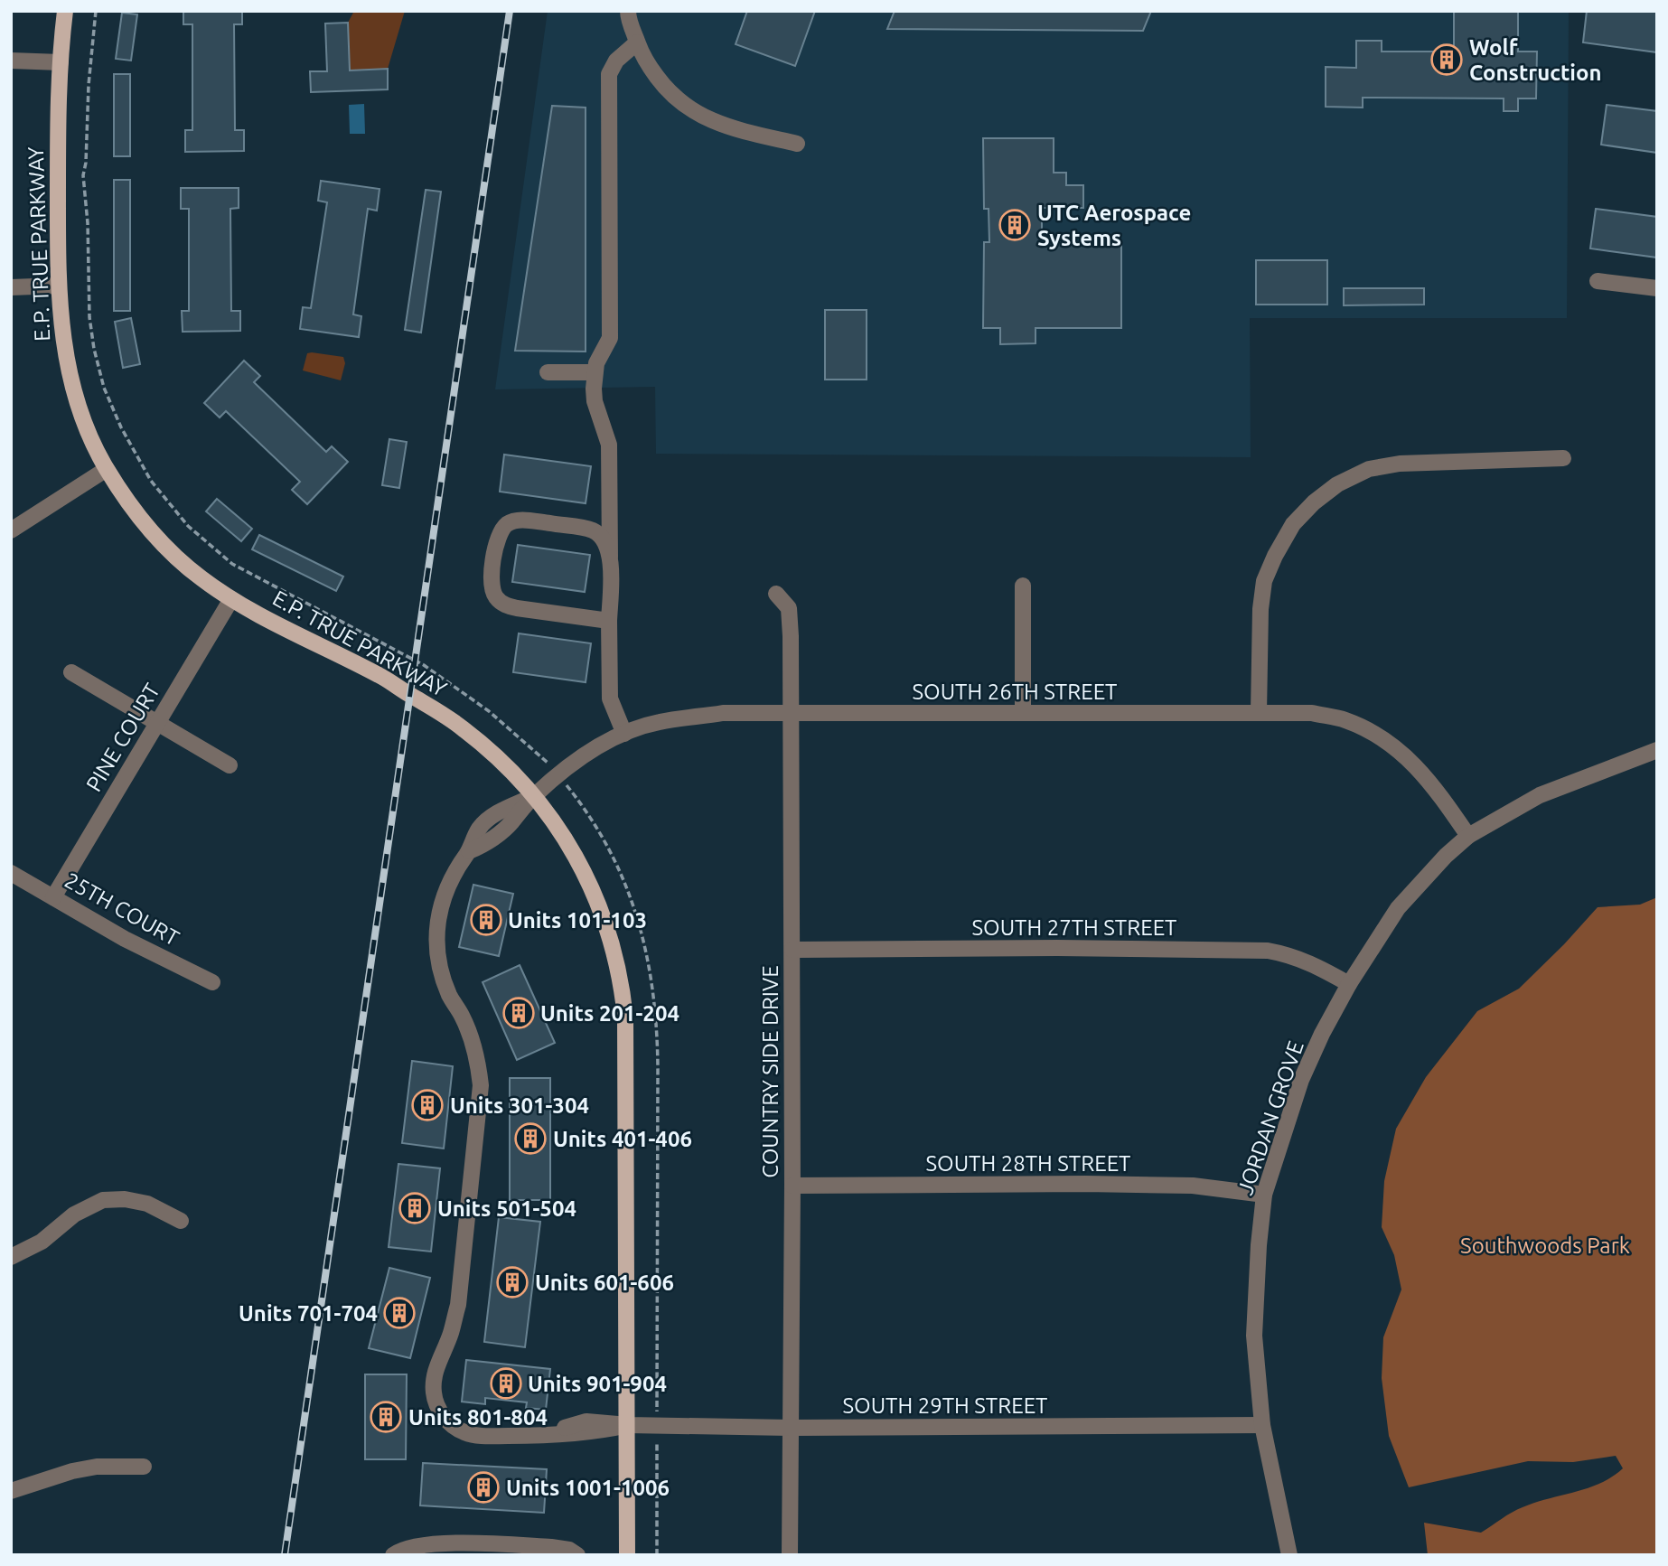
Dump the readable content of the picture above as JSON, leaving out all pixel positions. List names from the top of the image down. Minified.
{"streets":{"main road":["E.P. TRUE PARKWAY"],"street":["SOUTH 26TH STREET","PINE COURT","25TH COURT","SOUTH 27TH STREET","COUNTRY SIDE DRIVE","JORDAN GROVE","SOUTH 28TH STREET","SOUTH 29TH STREET"]},"crossings":[["E.P. TRUE PARKWAY","SOUTH 26TH STREET"],["E.P. TRUE PARKWAY","PINE COURT"],["E.P. TRUE PARKWAY","SOUTH 29TH STREET"],["SOUTH 26TH STREET","COUNTRY SIDE DRIVE"],["SOUTH 26TH STREET","JORDAN GROVE"],["SOUTH 26TH STREET","SOUTH 29TH STREET"],["PINE COURT","25TH COURT"],["SOUTH 27TH STREET","COUNTRY SIDE DRIVE"],["SOUTH 27TH STREET","JORDAN GROVE"],["COUNTRY SIDE DRIVE","SOUTH 28TH STREET"],["COUNTRY SIDE DRIVE","SOUTH 29TH STREET"],["JORDAN GROVE","SOUTH 28TH STREET"],["JORDAN GROVE","SOUTH 29TH STREET"]],"parks":["Southwoods Park"],"places":{"building":["Wolf Construction","UTC Aerospace Systems","Units 101-103","Units 201-204","Units 301-304","Units 401-406","Units 501-504","Units 601-606","Units 701-704","Units 901-904","Units 801-804","Units 1001-1006"]}}
